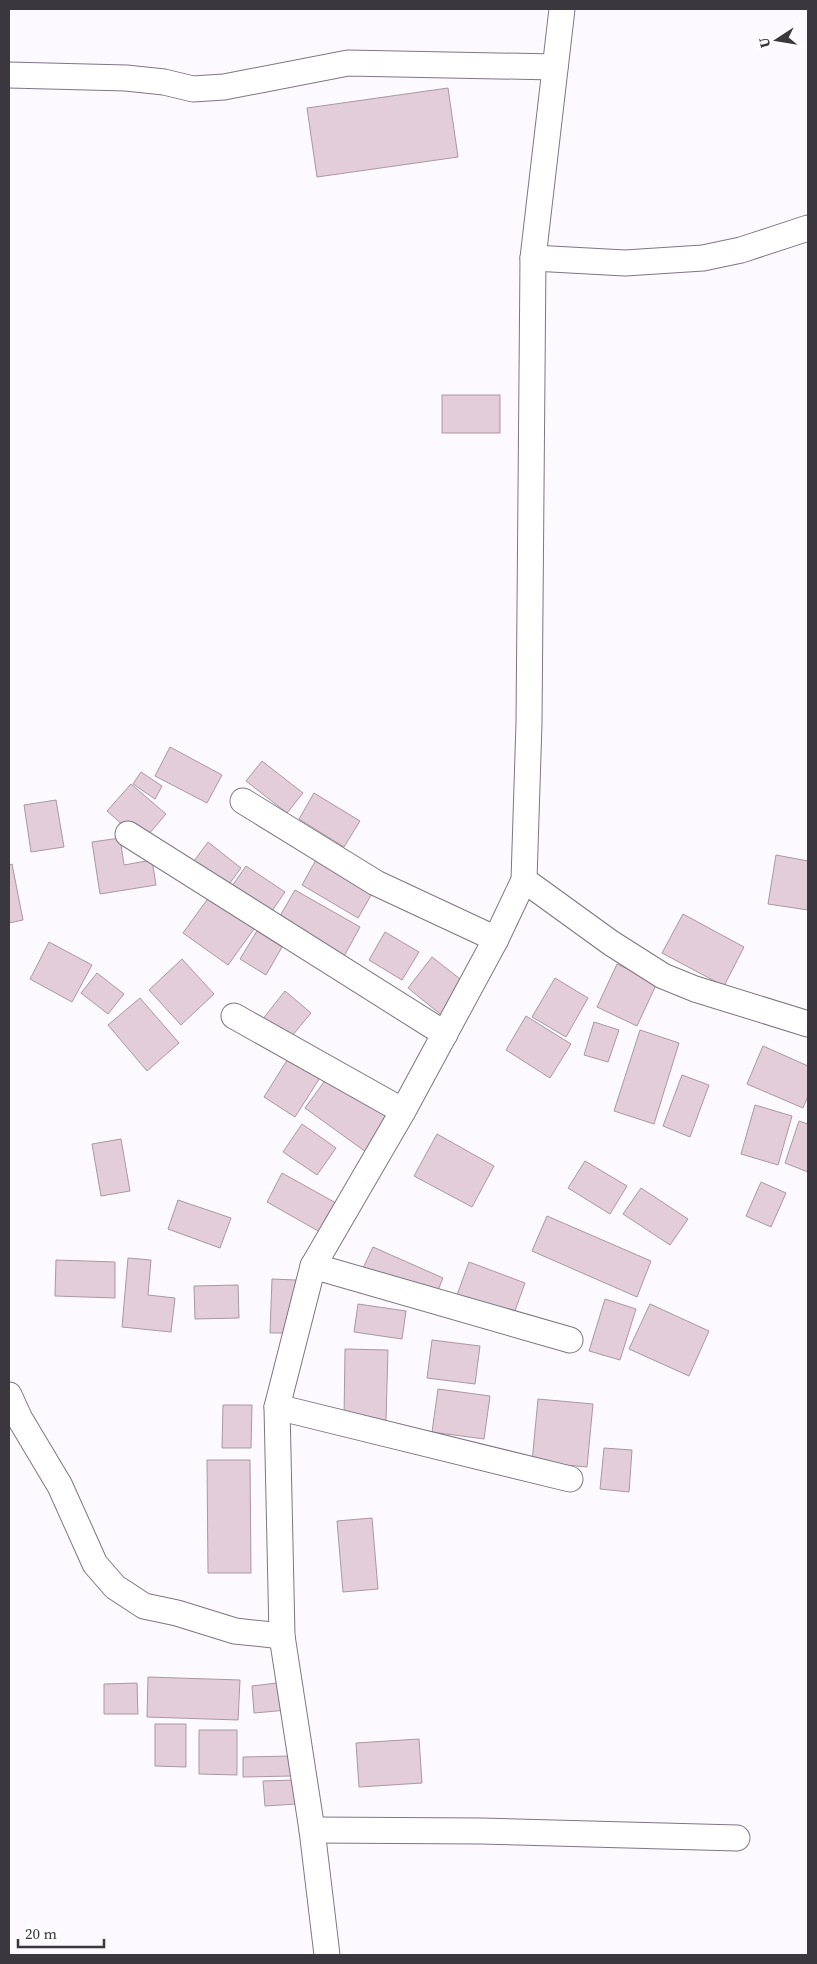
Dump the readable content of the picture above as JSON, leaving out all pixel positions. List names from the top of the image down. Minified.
{"scale_bar":"20 m","north":"left"}
